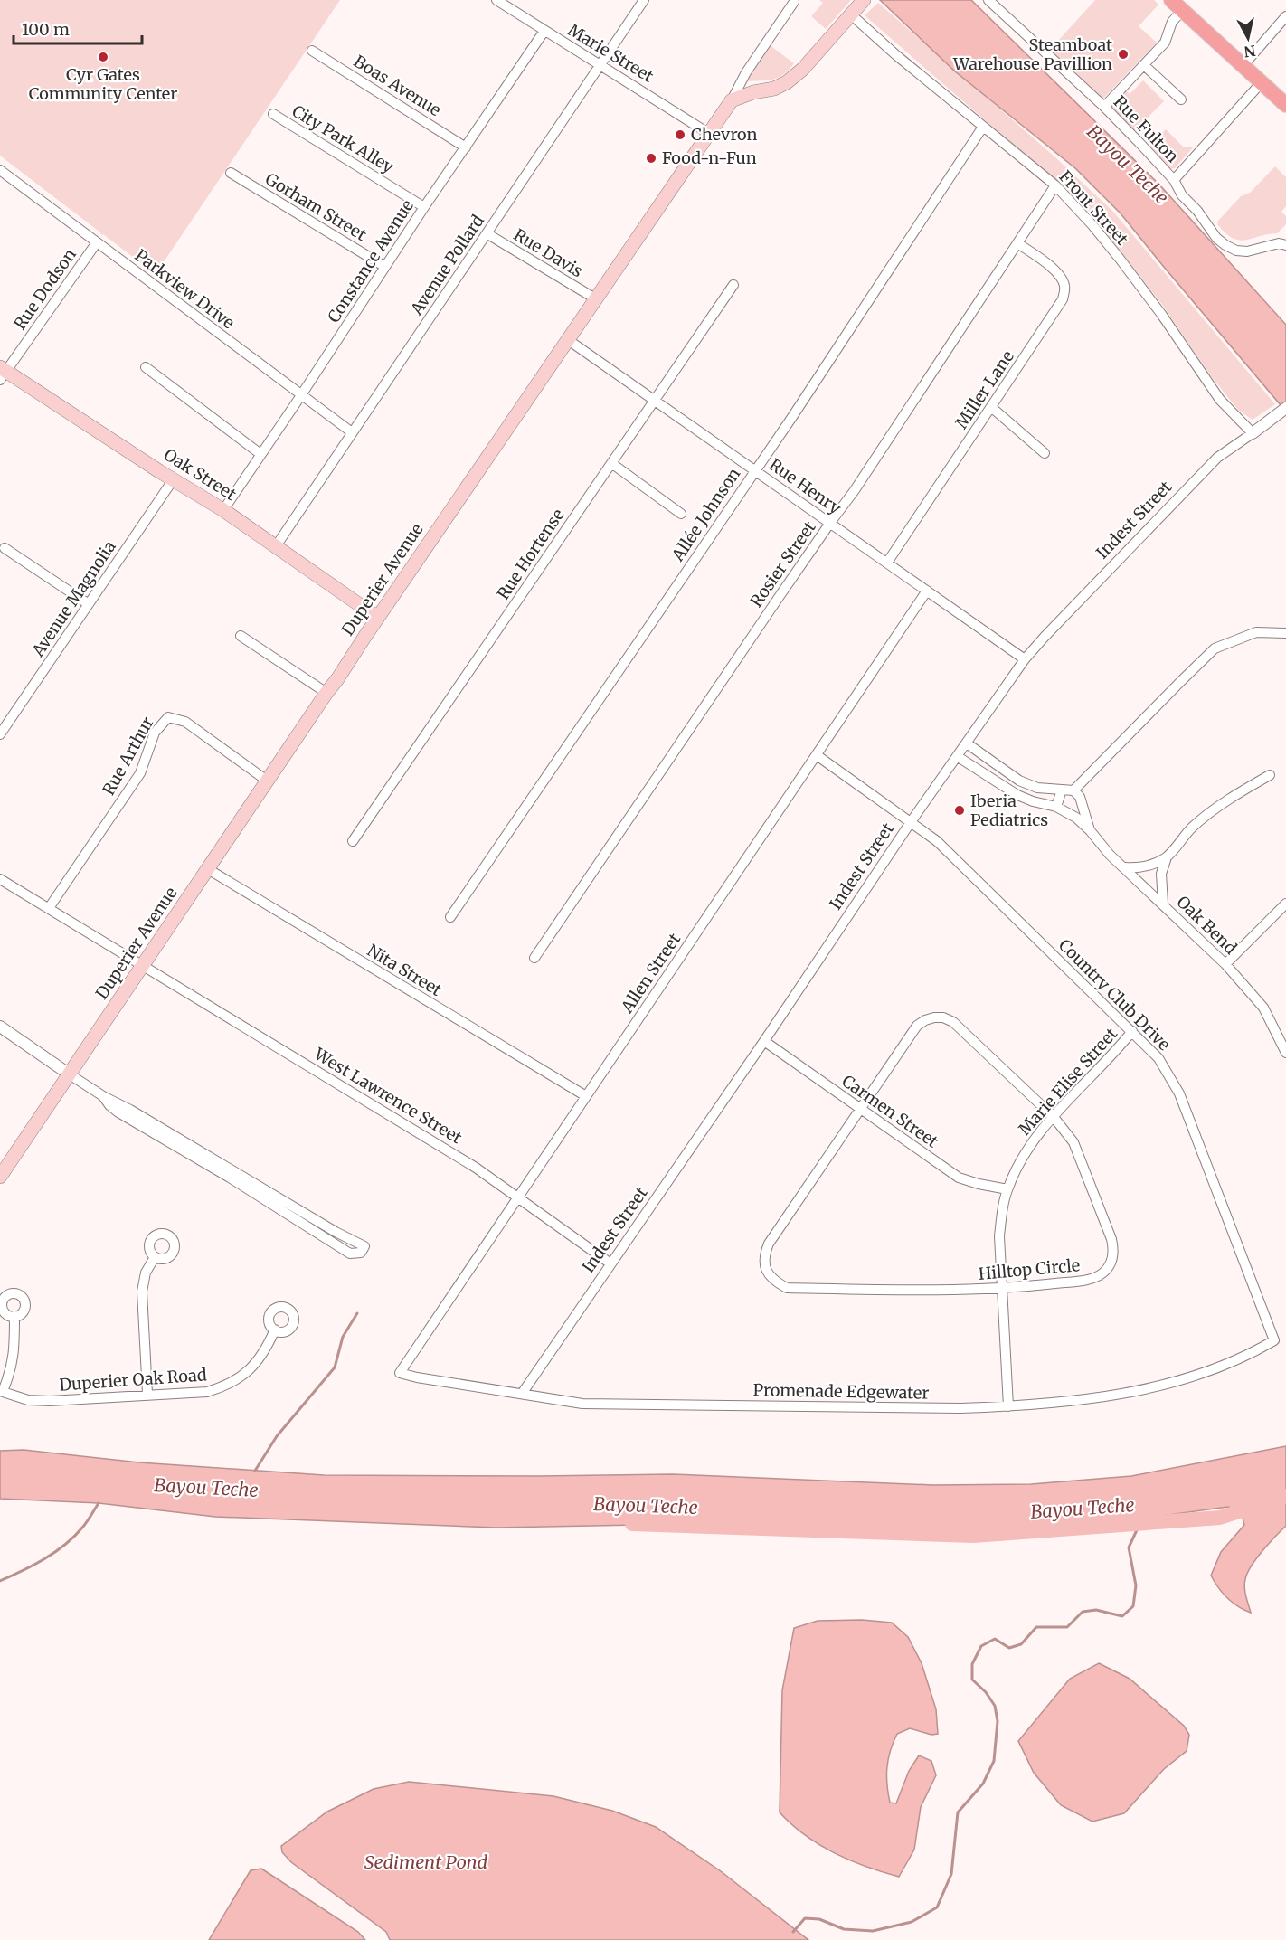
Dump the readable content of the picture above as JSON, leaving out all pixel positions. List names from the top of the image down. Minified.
{"streets":{"main road":["Oak Street","Duperier Avenue"],"street":["Marie Street","Boas Avenue","Rue Fulton","City Park Alley","Gorham Street","Front Street","Rue Davis","Constance Avenue","Avenue Pollard","Rue Dodson","Parkview Drive","Miller Lane","Rue Henry","Allée Johnson","Indest Street","Rue Hortense","Rosier Street","Avenue Magnolia","Rue Arthur","Oak Bend","Nita Street","Allen Street","Country Club Drive","Marie Elise Street","West Lawrence Street","Carmen Street","Hilltop Circle","Duperier Oak Road","Promenade Edgewater"]},"crossings":[["Marie Street","Constance Avenue"],["Marie Street","Avenue Pollard"],["Marie Street","Duperier Avenue"],["Boas Avenue","Constance Avenue"],["City Park Alley","Constance Avenue"],["Gorham Street","Constance Avenue"],["Front Street","Allée Johnson"],["Front Street","Indest Street"],["Front Street","Rosier Street"],["Rue Davis","Avenue Pollard"],["Rue Davis","Duperier Avenue"],["Constance Avenue","Parkview Drive"],["Constance Avenue","Oak Street"],["Avenue Pollard","Parkview Drive"],["Avenue Pollard","Oak Street"],["Rue Dodson","Parkview Drive"],["Rue Dodson","Oak Street"],["Miller Lane","Rue Henry"],["Miller Lane","Rosier Street"],["Oak Street","Duperier Avenue"],["Oak Street","Avenue Magnolia"],["Rue Henry","Allée Johnson"],["Rue Henry","Indest Street"],["Rue Henry","Rue Hortense"],["Rue Henry","Rosier Street"],["Rue Henry","Duperier Avenue"],["Rue Henry","Allen Street"],["Indest Street","Oak Bend"],["Indest Street","Country Club Drive"],["Indest Street","West Lawrence Street"],["Indest Street","Carmen Street"],["Indest Street","Promenade Edgewater"],["Duperier Avenue","Rue Arthur"],["Duperier Avenue","Nita Street"],["Duperier Avenue","West Lawrence Street"],["Rue Arthur","West Lawrence Street"],["Nita Street","Allen Street"],["Allen Street","Country Club Drive"],["Allen Street","West Lawrence Street"],["Allen Street","Promenade Edgewater"],["Country Club Drive","Marie Elise Street"],["Country Club Drive","Promenade Edgewater"],["Marie Elise Street","Carmen Street"],["Marie Elise Street","Hilltop Circle"],["Marie Elise Street","Promenade Edgewater"],["Carmen Street","Hilltop Circle"]],"water":["Bayou Teche","Sediment Pond"],"places":["Steamboat Warehouse Pavillion","Cyr Gates Community Center","Chevron","Food-n-Fun","Iberia Pediatrics"],"scale_bar":"100 m","north":"bottom"}
